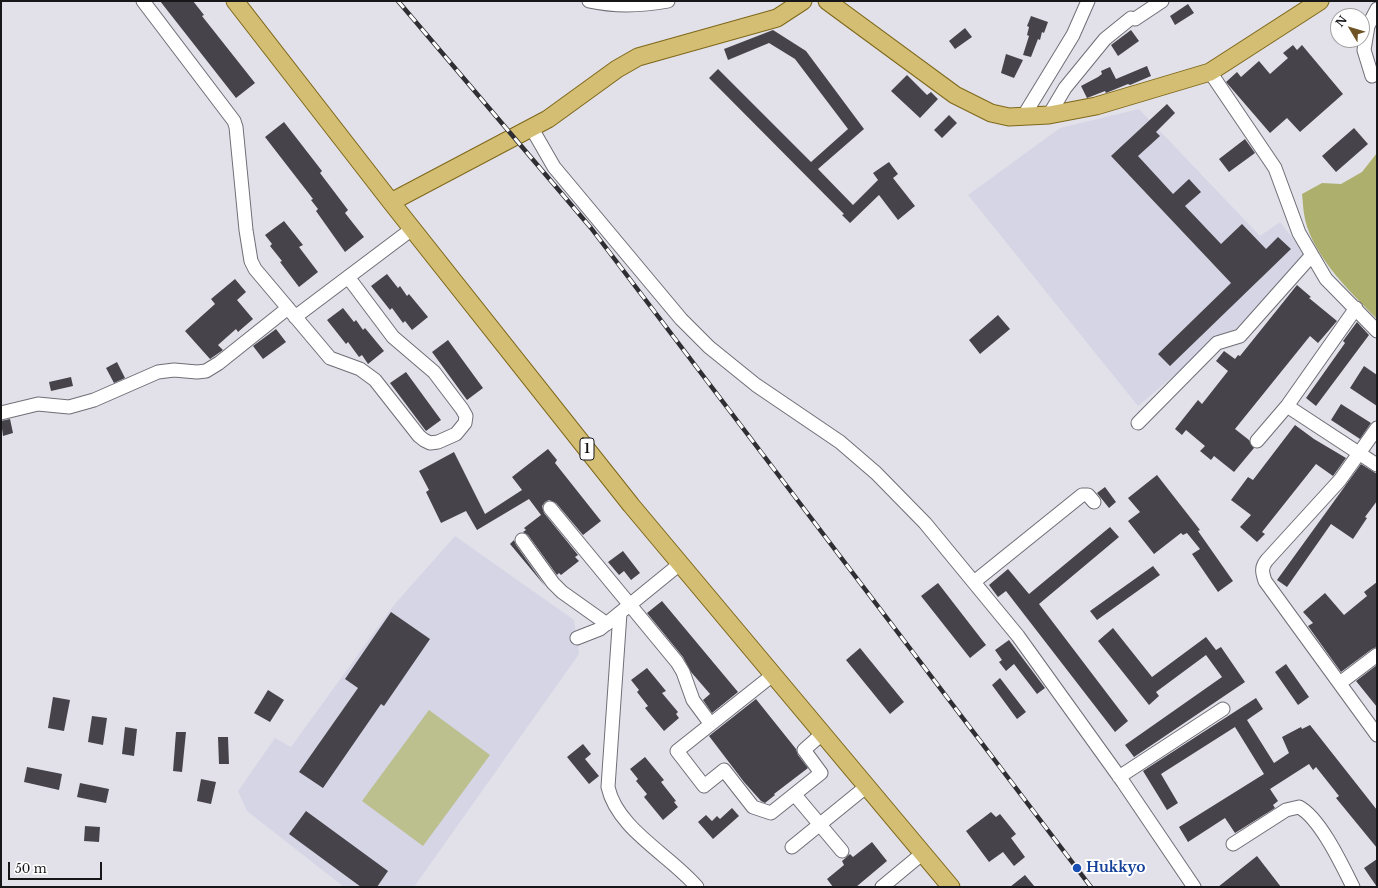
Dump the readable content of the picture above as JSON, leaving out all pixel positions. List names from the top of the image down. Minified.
{"streets":{"main road":["1"]},"places":["Hukkyo"],"scale_bar":"50 m","north":"top left"}
